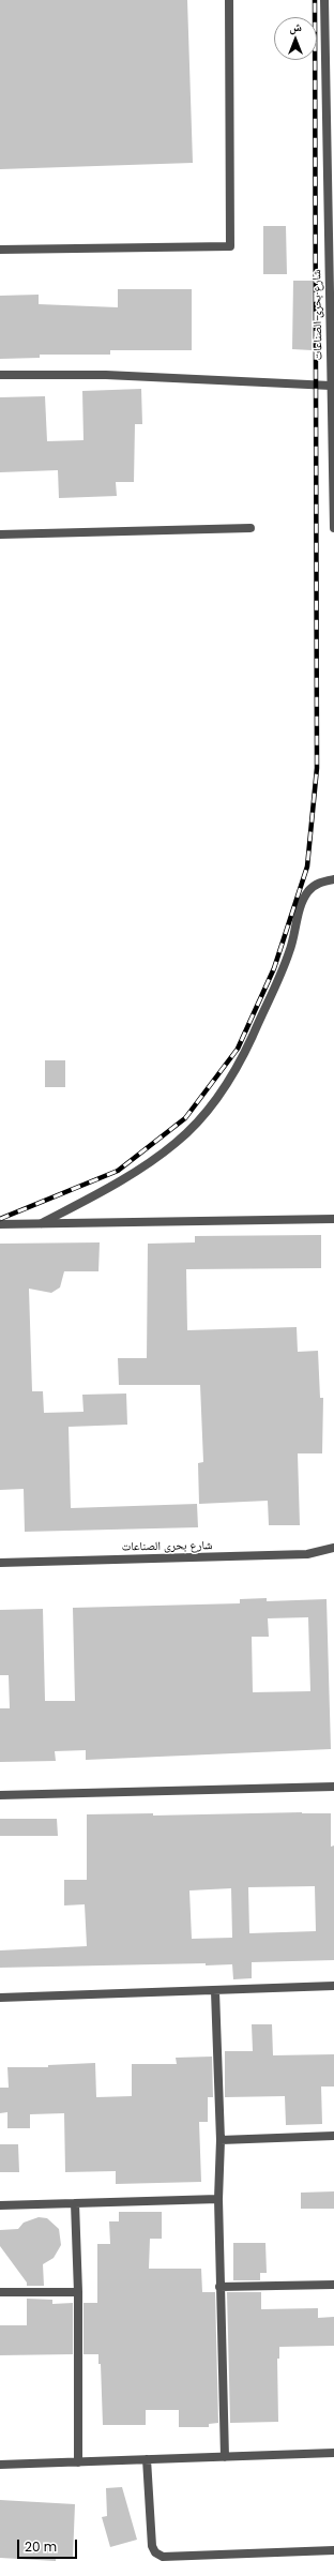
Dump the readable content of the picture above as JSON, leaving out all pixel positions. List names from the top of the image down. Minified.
{"streets":{"street":["شارع بحرى الصناعات"]},"scale_bar":"20 m","north":"top"}
